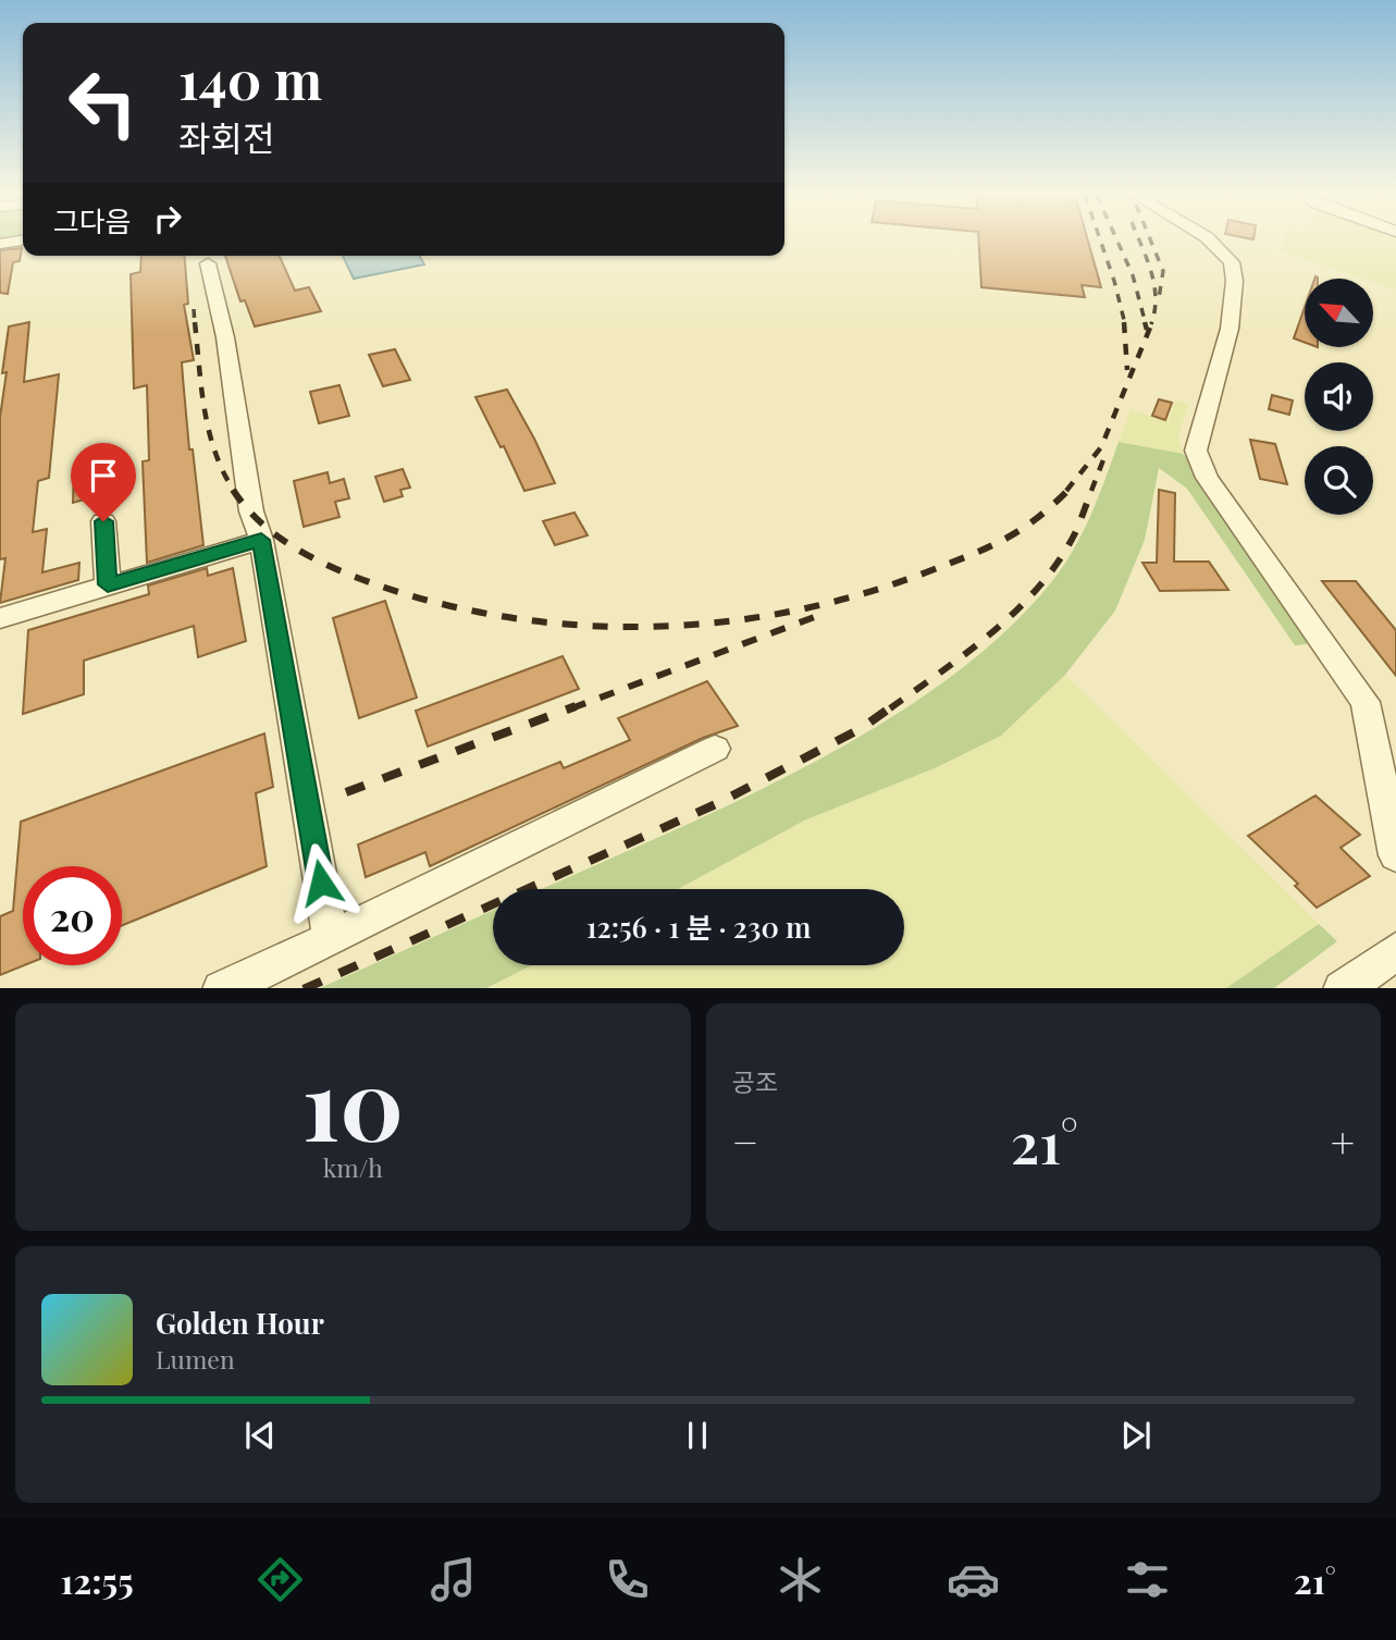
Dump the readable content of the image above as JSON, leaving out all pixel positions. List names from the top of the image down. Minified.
{"north":"top left","page":{"turn":["140 m","좌회전"],"then":"그다음","limit":"20","trip":"12:56 · 1 분 · 230 m","tile":[["10","km/h"],"공조"],"heat":["−","21°","+"],"song":["Golden Hour","Lumen"],"tabs":["12:55","21°"]}}
